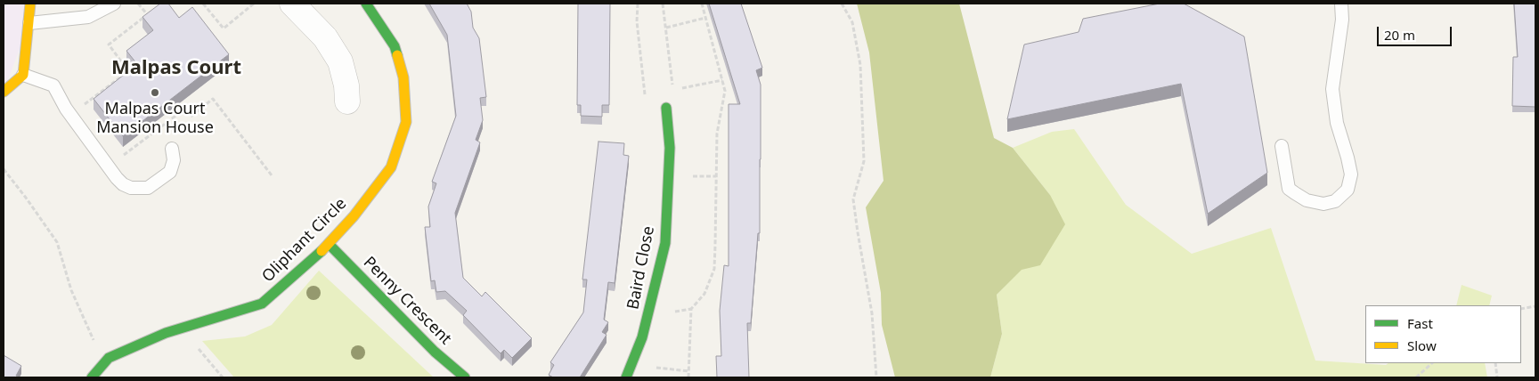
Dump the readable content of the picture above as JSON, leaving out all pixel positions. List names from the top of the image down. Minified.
{"streets":{"street":["Oliphant Circle","Baird Close","Penny Crescent"]},"crossings":[["Oliphant Circle","Penny Crescent"]],"districts":["Malpas Court"],"places":["Malpas Court Mansion House"],"legend":["Fast","Slow"],"scale_bar":"20 m"}
